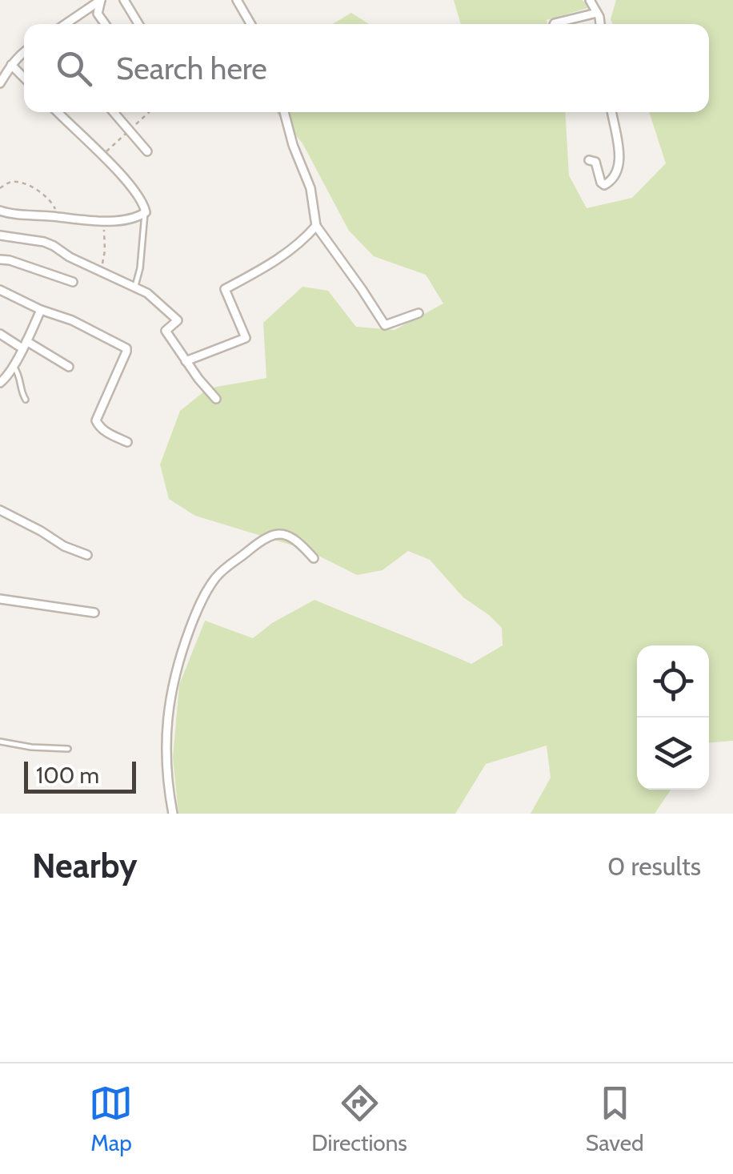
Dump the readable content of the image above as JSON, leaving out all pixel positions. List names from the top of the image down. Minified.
{"scale_bar":"100 m","page":{"search":"Search here","scale":"100 m","heading":["Nearby","0 results"],"nav":["Map","Directions","Saved"]}}
